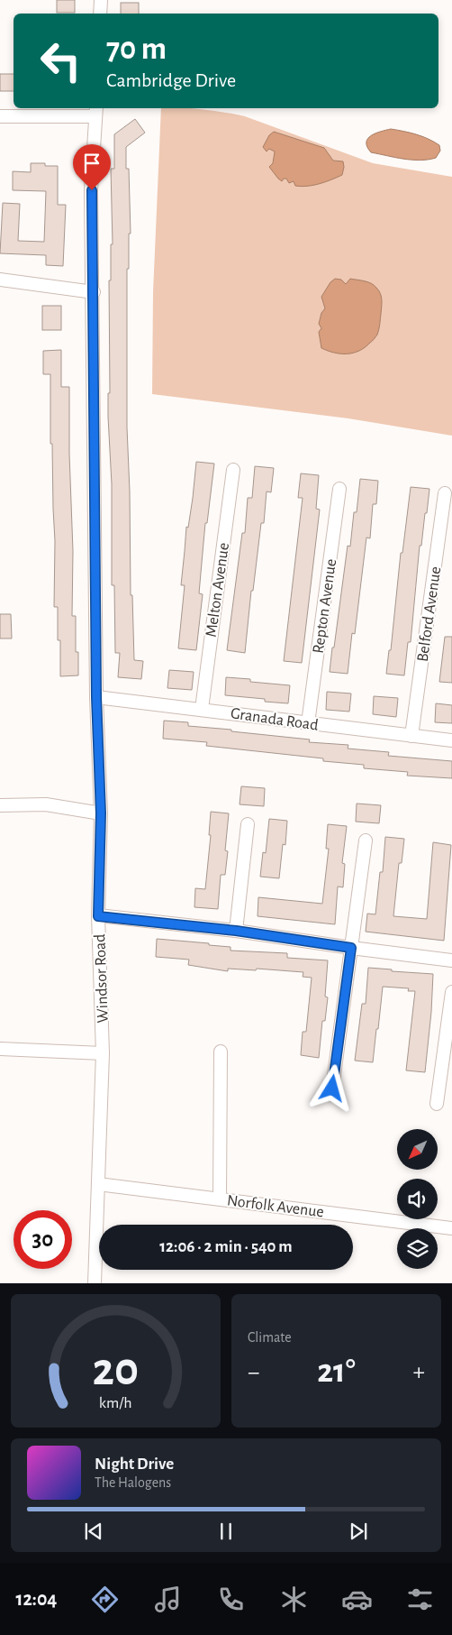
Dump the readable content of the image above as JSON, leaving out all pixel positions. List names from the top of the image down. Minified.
{"streets":{"street":["Melton Avenue","Repton Avenue","Belford Avenue","Granada Road","Windsor Road","Norfolk Avenue"]},"crossings":[["Melton Avenue","Granada Road"],["Repton Avenue","Granada Road"],["Belford Avenue","Granada Road"],["Granada Road","Windsor Road"],["Windsor Road","Norfolk Avenue"]],"north":"bottom left","page":{"turn":["70 m","Cambridge Drive"],"limit":"30","trip":"12:06 · 2 min · 540 m","tile":"Climate","heat":["−","21°","+"],"song":["Night Drive","The Halogens"],"tabs":"12:04","gauge":["20","km/h"]}}
